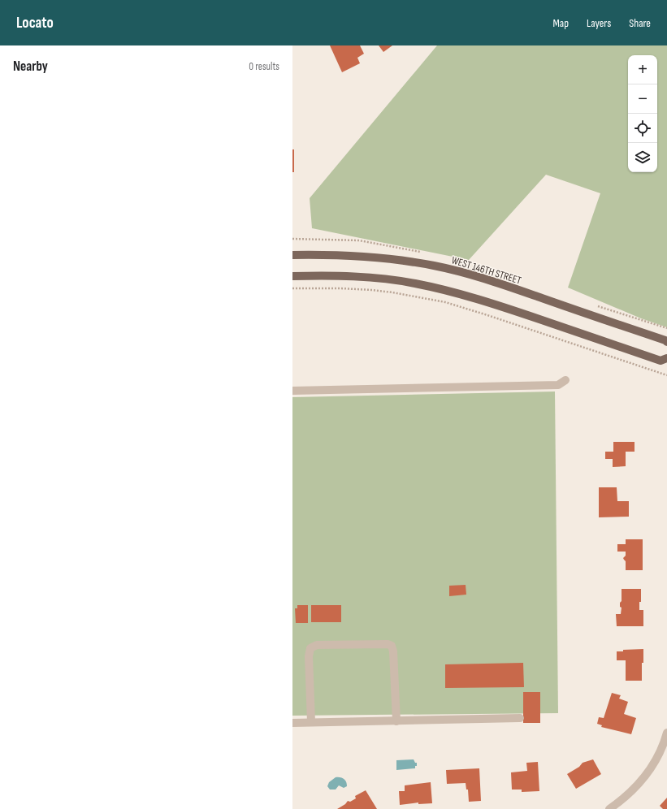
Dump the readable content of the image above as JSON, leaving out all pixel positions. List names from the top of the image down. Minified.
{"streets":{"main road":["WEST 146TH STREET"]},"page":{"header":"Locato","nav":["Map","Layers","Share"],"heading":["Nearby","0 results"],"map_buttons":["+","−"]}}
